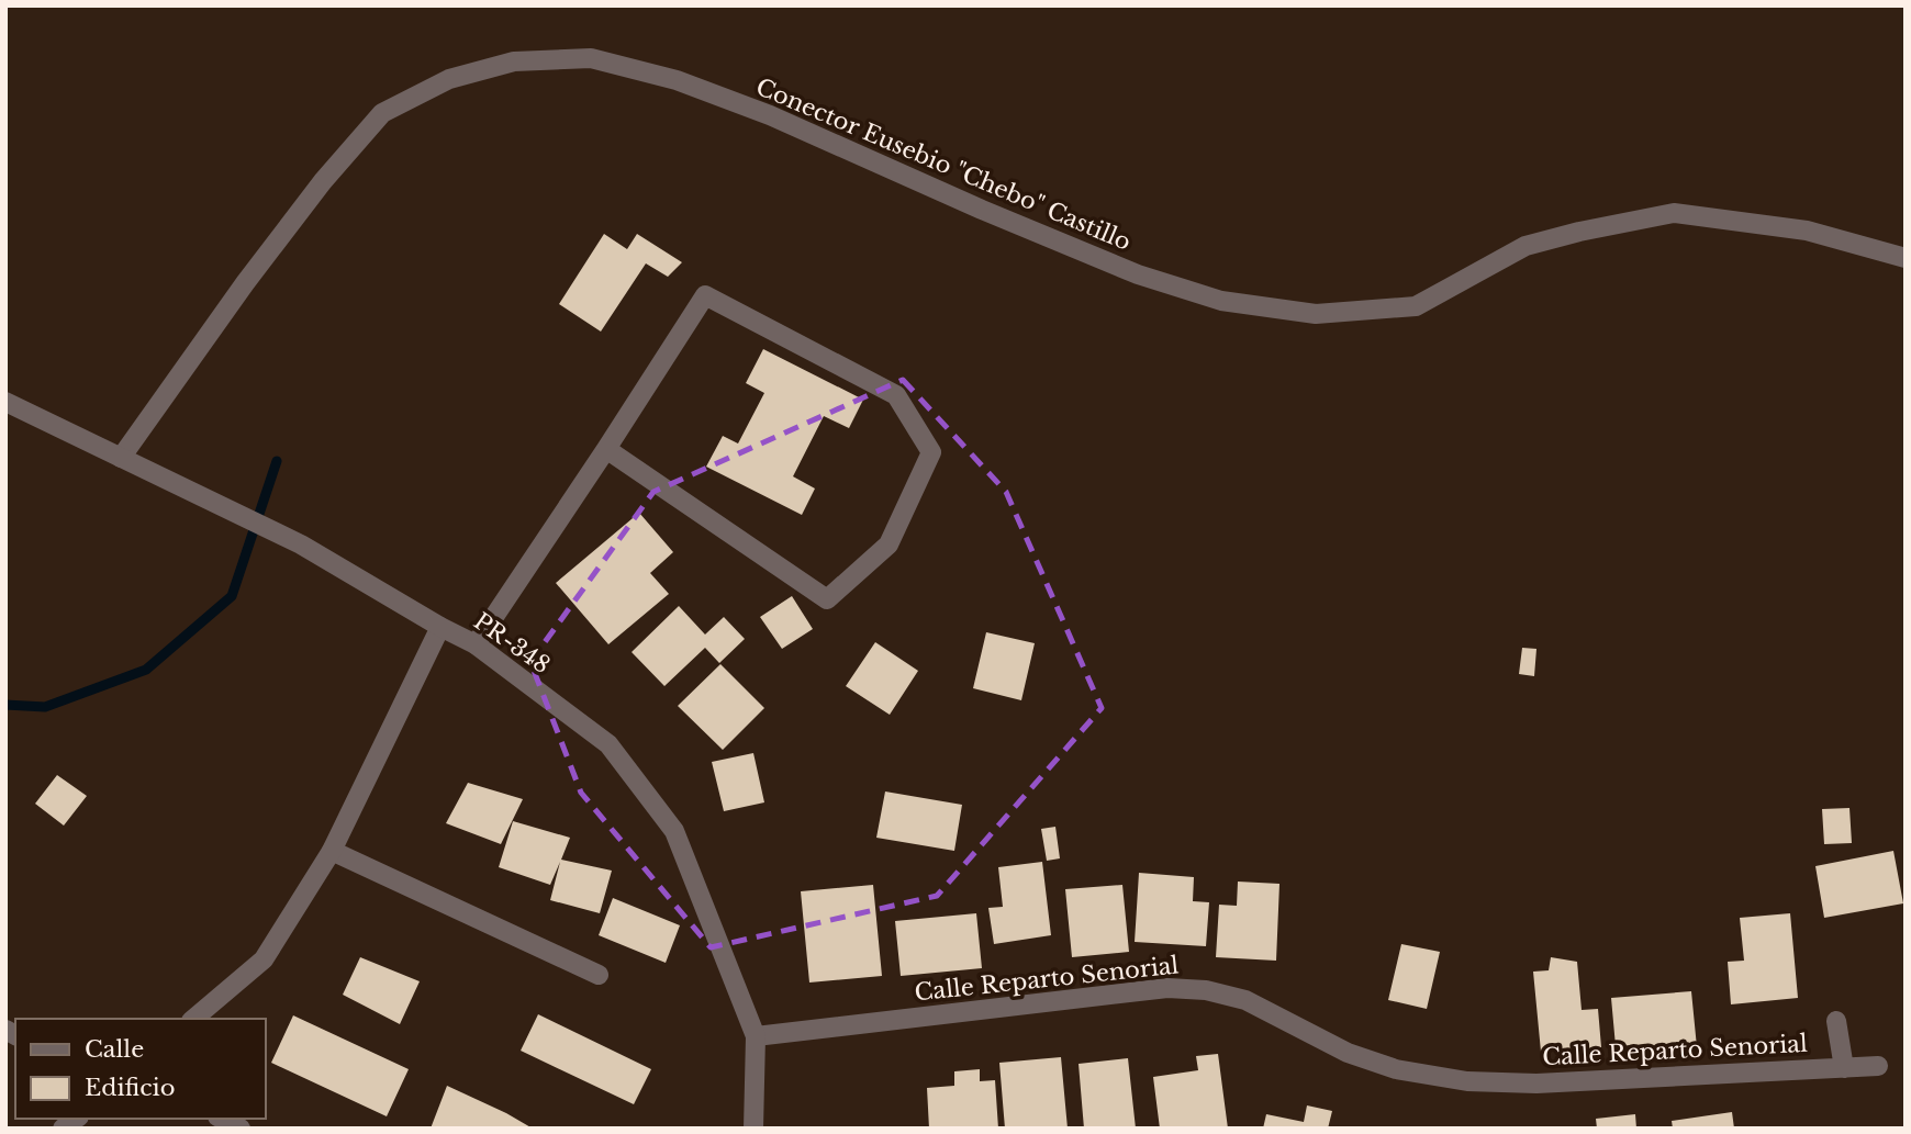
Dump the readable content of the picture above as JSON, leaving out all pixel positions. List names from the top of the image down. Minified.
{"streets":{"street":["Conector Eusebio \"Chebo\" Castillo","PR-348","Calle Reparto Senorial"]},"crossings":[["Conector Eusebio \"Chebo\" Castillo","PR-348"],["PR-348","Calle Reparto Senorial"]],"legend":["Calle","Edificio"]}
